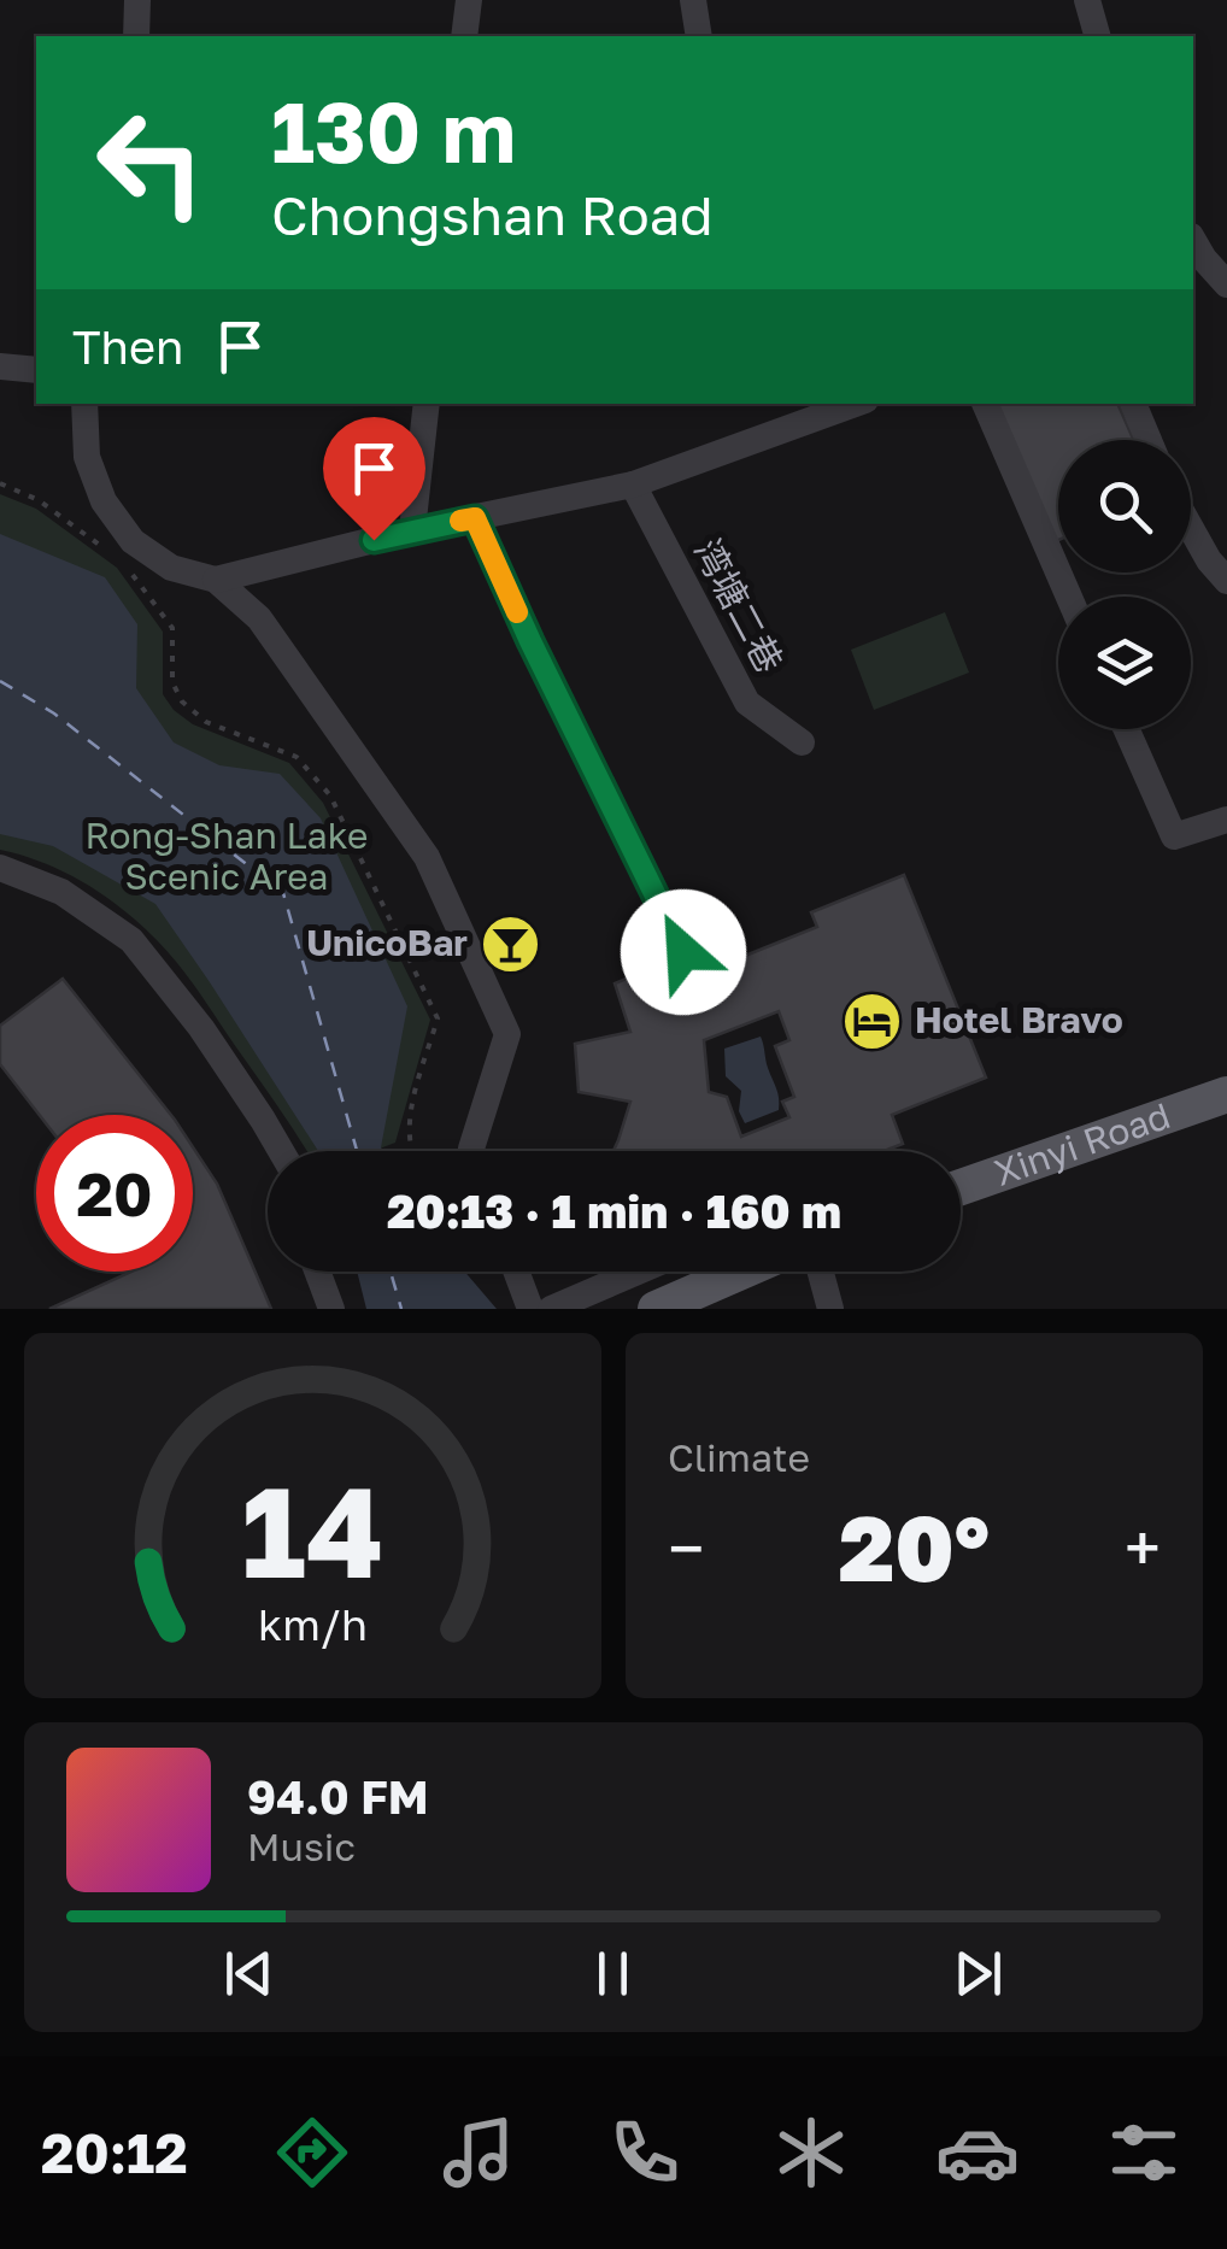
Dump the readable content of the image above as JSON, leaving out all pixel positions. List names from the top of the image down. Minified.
{"streets":{"main road":["Xinyi Road"],"street":["湾塘二巷"]},"parks":["Rong-Shan Lake Scenic Area"],"places":{"bar":["UnicoBar"],"hotel":["Hotel Bravo"]},"page":{"turn":["130 m","Chongshan Road"],"then":"Then","limit":"20","trip":"20:13 · 1 min · 160 m","tile":"Climate","heat":["−","20°","+"],"song":["94.0 FM","Music"],"tabs":"20:12","gauge":["14","km/h"]}}
